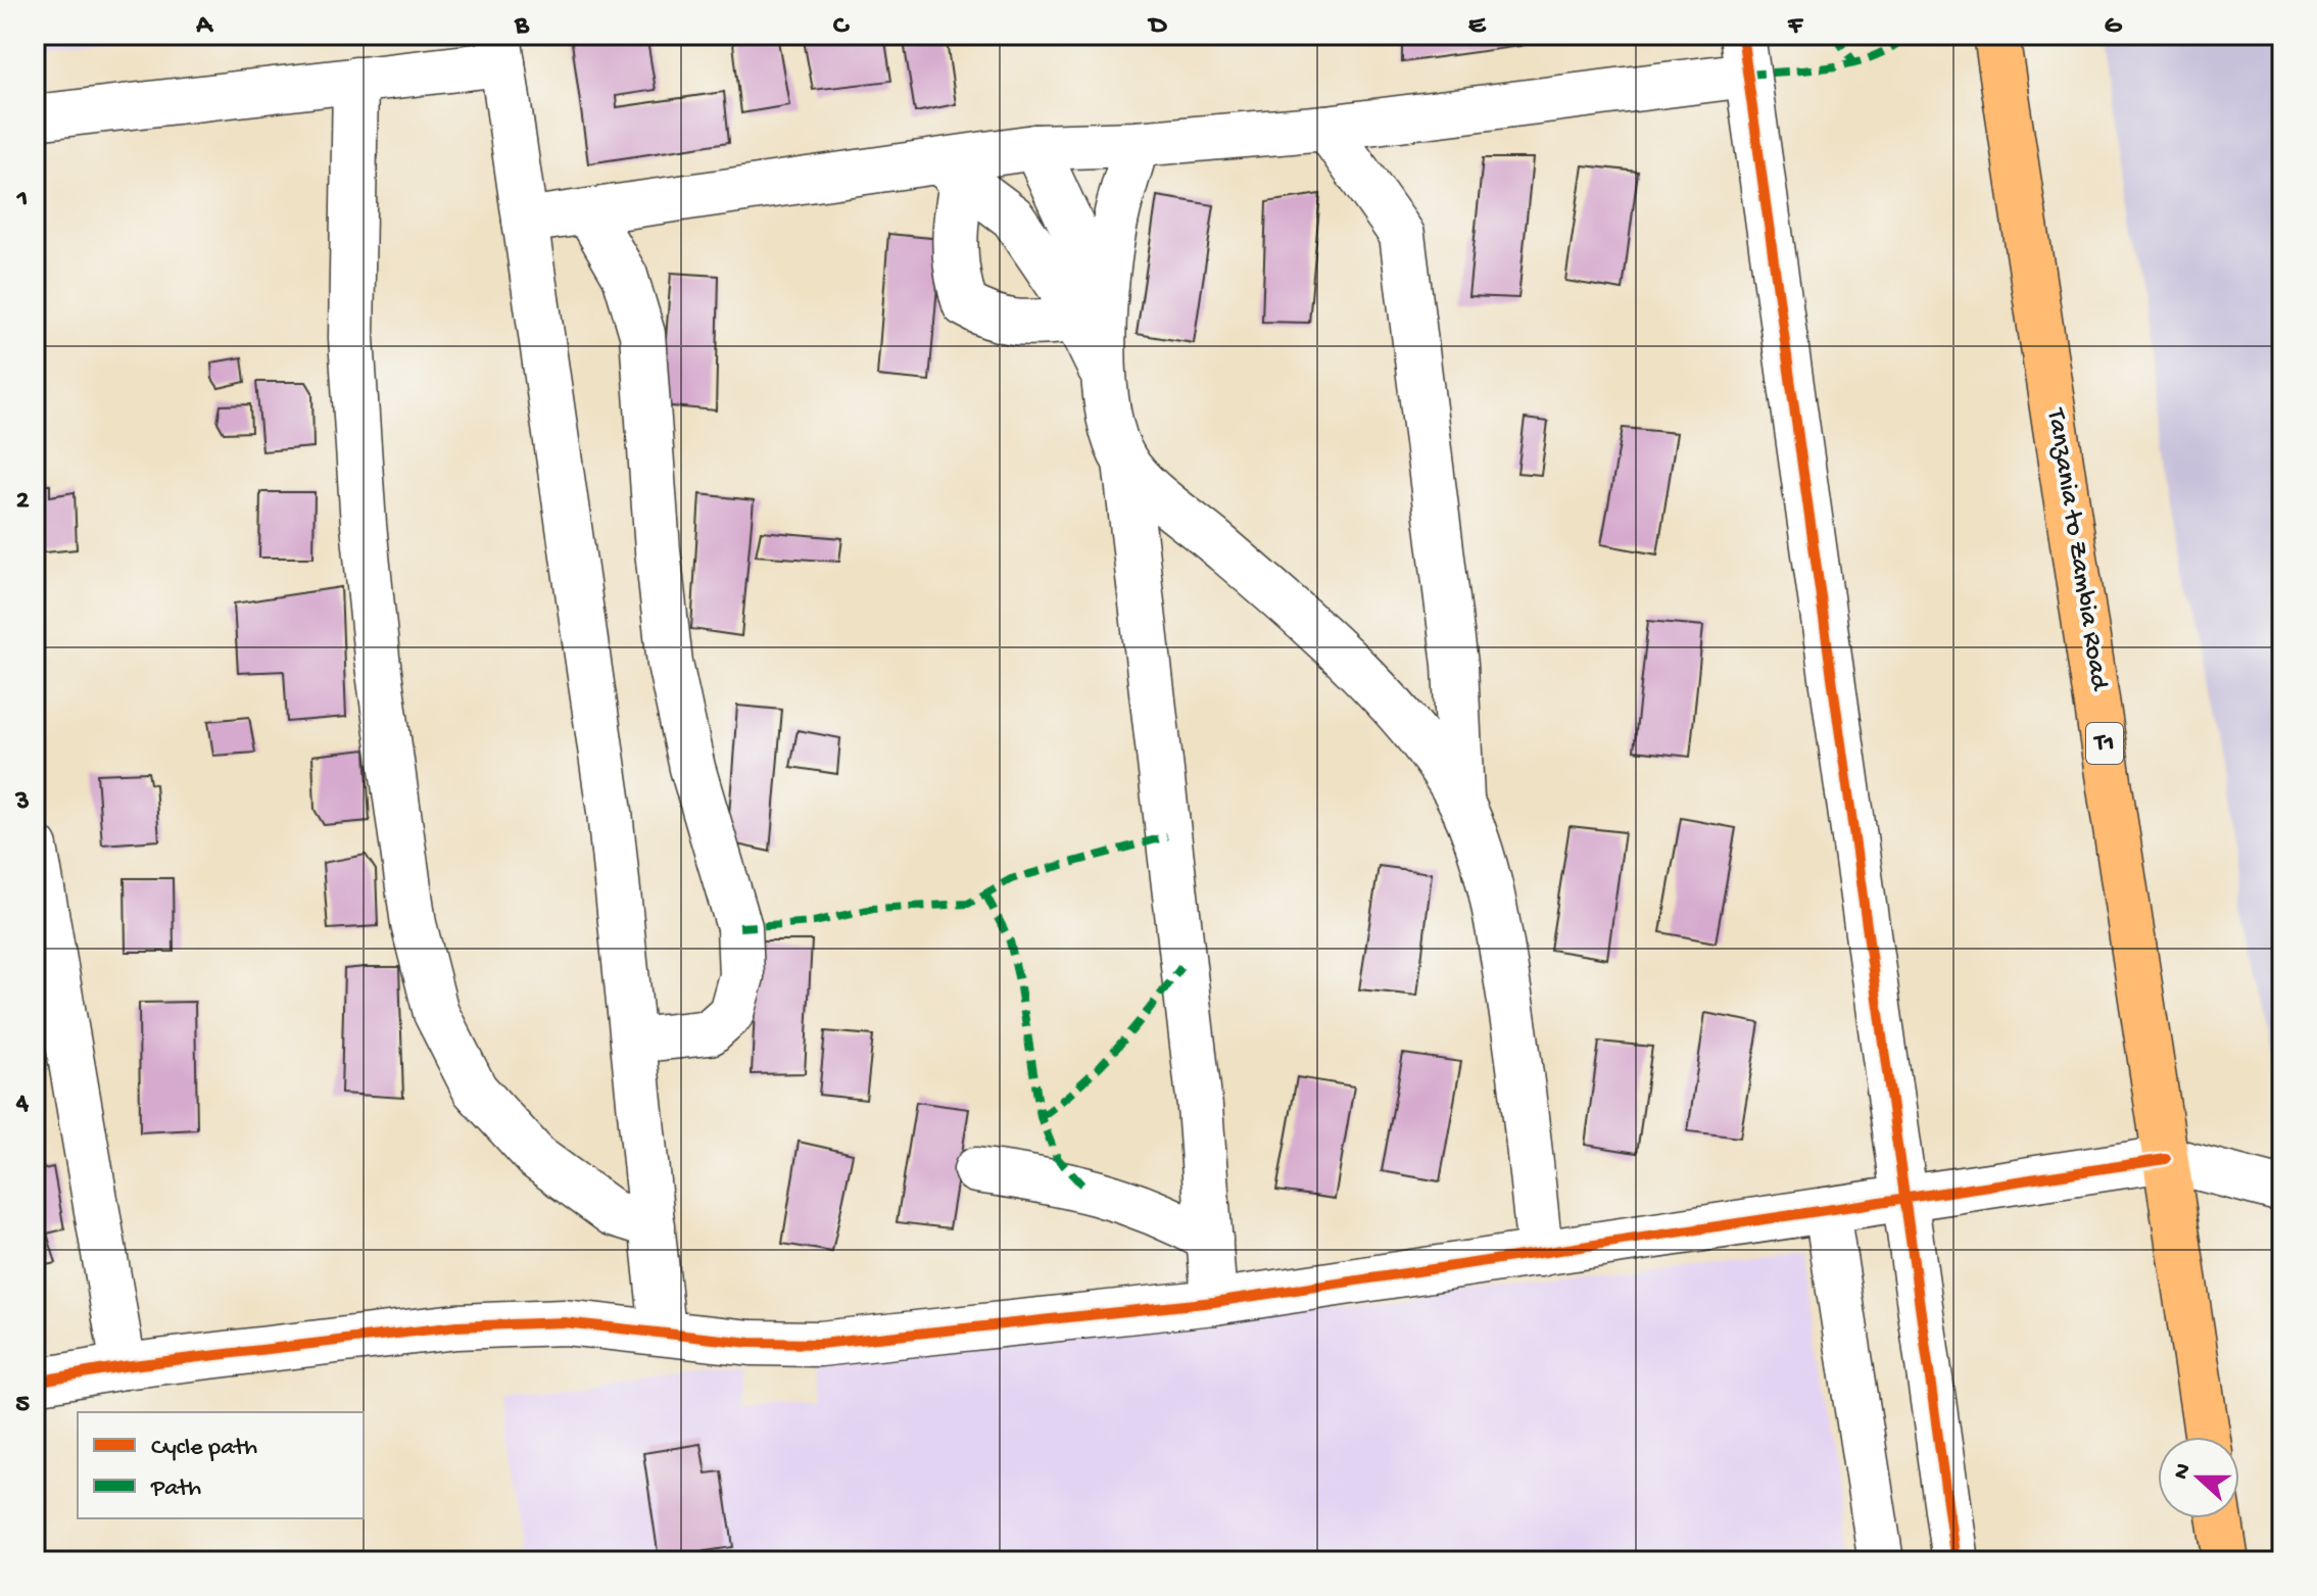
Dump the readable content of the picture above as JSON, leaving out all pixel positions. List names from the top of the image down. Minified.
{"streets":{"highway":["Tanzania to Zambia Road","T1"]},"legend":["Cycle path","Path"],"north":"left","grid":{"columns":["A","B","C","D","E","F","G"],"rows":["1","2","3","4","5"]}}
